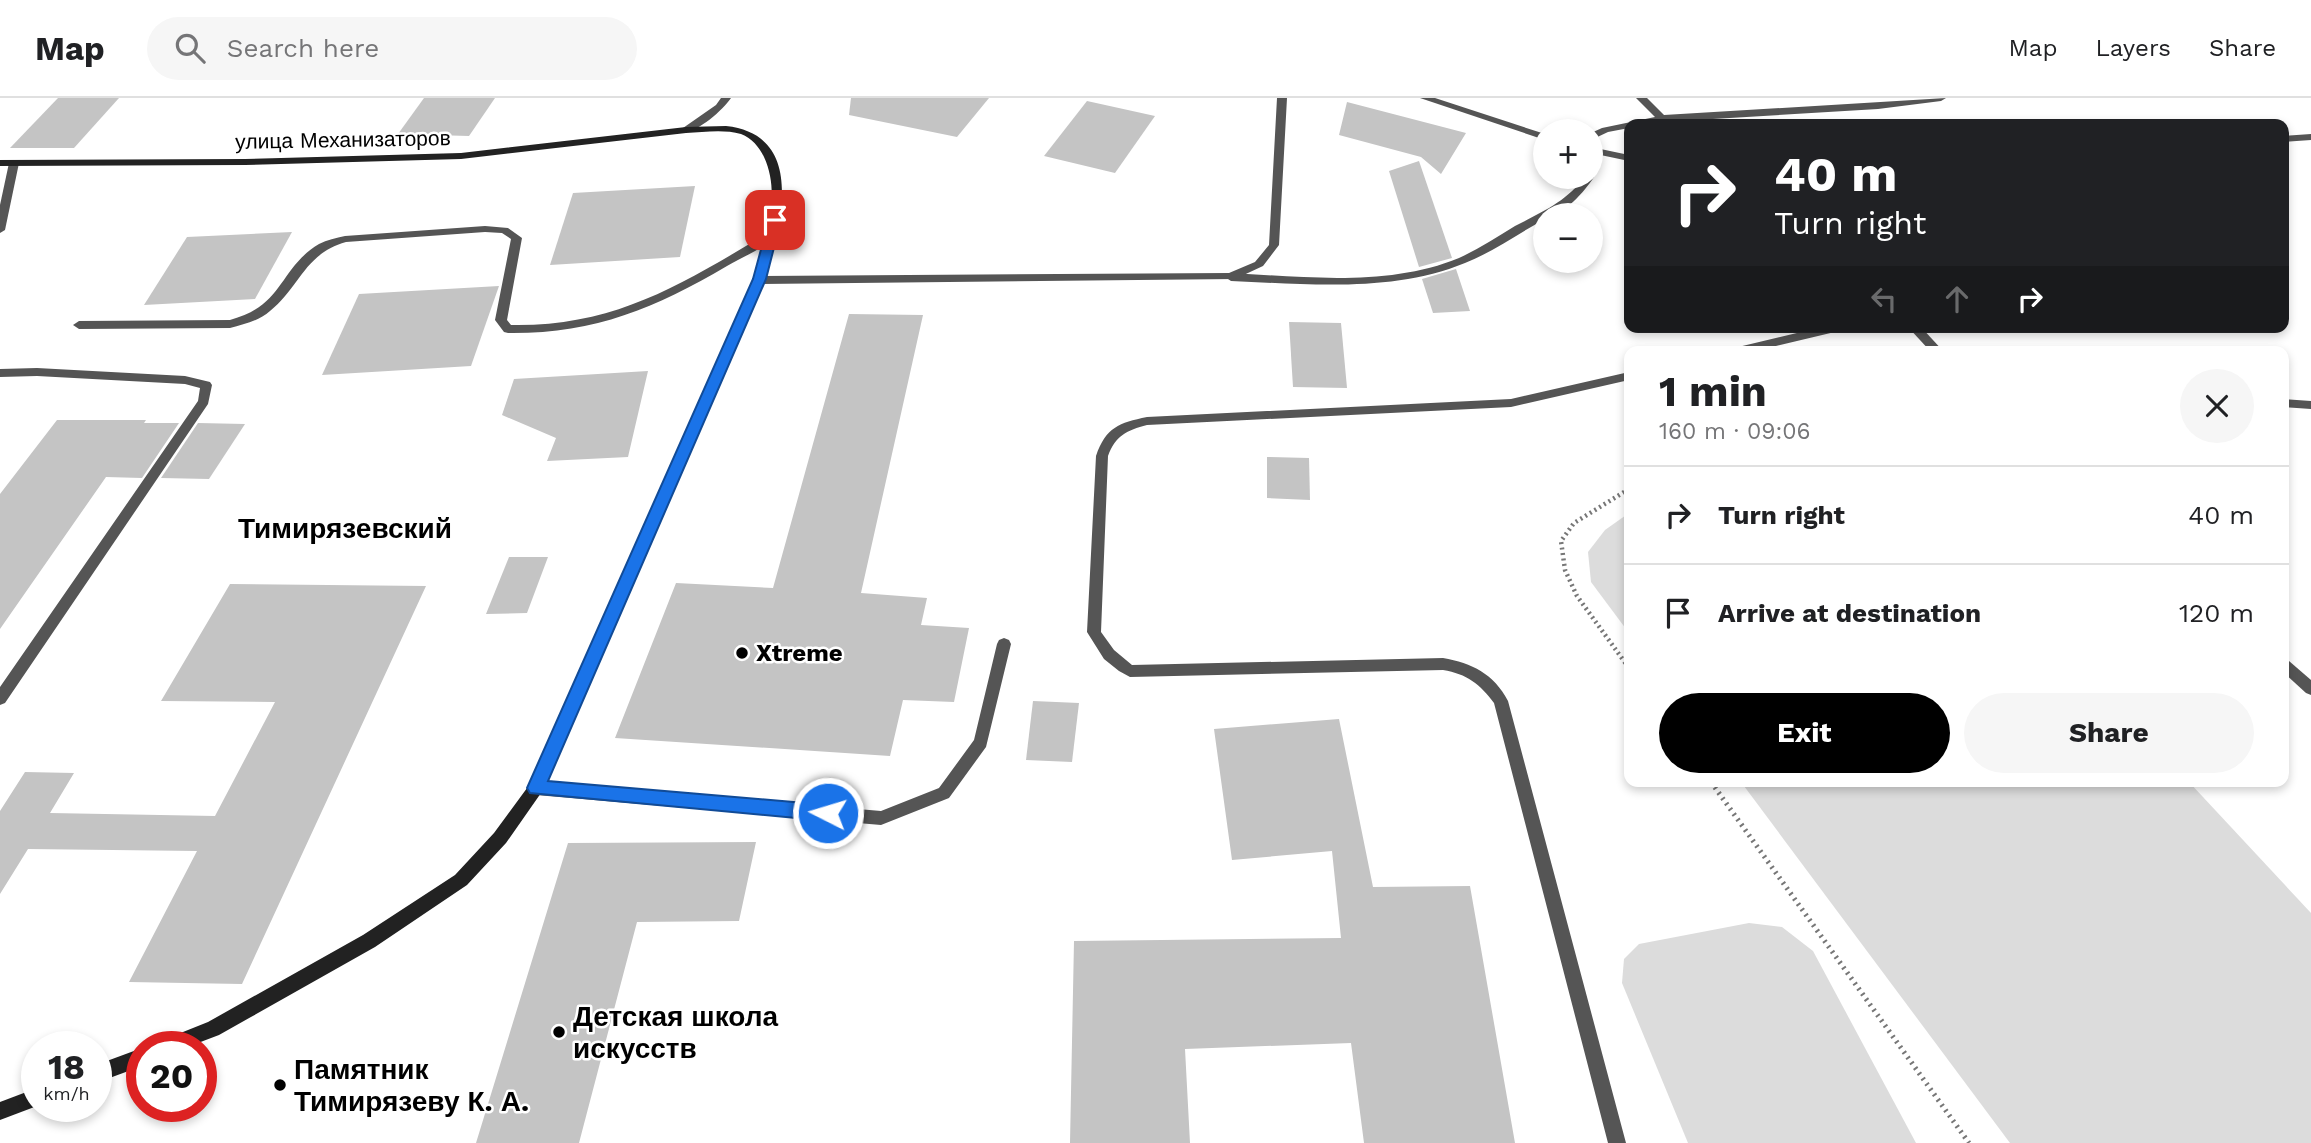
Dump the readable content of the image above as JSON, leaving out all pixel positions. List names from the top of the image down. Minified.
{"streets":{"street":["улица Механизаторов"]},"districts":["Тимирязевский"],"places":["Xtreme","Детская школа искусств","Памятник Тимирязеву К. А."],"page":{"header":"Map","search":"Search here","nav":["Map","Layers","Share"],"map_buttons":["+","−"],"turn":["40 m","Turn right"],"heading":["1 min","160 m · 09:06"],"list":[{"name":"Turn right","value":"40 m"},{"name":"Arrive at destination","value":"120 m"}],"buttons":["Exit","Share"],"speed":"18 km/h","limit":"20"}}
